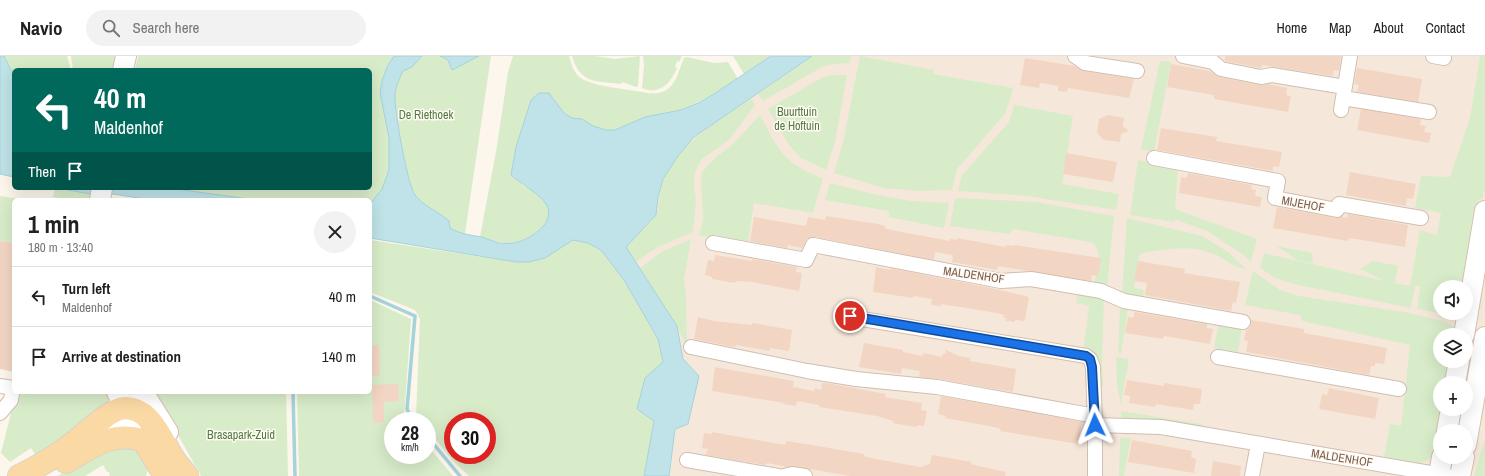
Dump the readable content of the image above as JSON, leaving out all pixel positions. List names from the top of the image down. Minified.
{"streets":{"street":["MIJEHOF","MALDENHOF"]},"parks":["Buurttuin de Hoftuin","De Riethoek","Brasapark-Zuid"],"page":{"header":"Navio","search":"Search here","nav":["Home","Map","About","Contact"],"turn":["40 m","Maldenhof"],"then":"Then","heading":["1 min","180 m · 13:40"],"list":[{"name":"Turn left","note":"Maldenhof","value":"40 m"},{"name":"Arrive at destination","value":"140 m"}],"map_buttons":["+","−"],"speed":"28 km/h","limit":"30"}}
